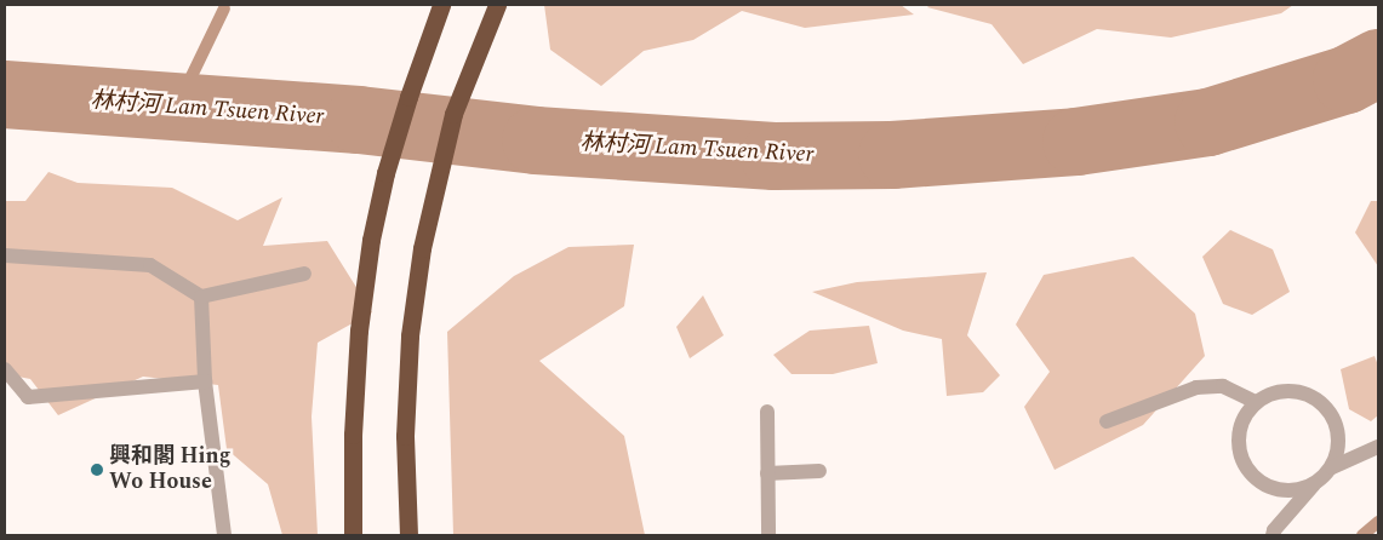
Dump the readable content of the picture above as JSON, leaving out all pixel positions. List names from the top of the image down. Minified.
{"water":["林村河 Lam Tsuen River"],"places":["興和閣 Hing Wo House"]}
